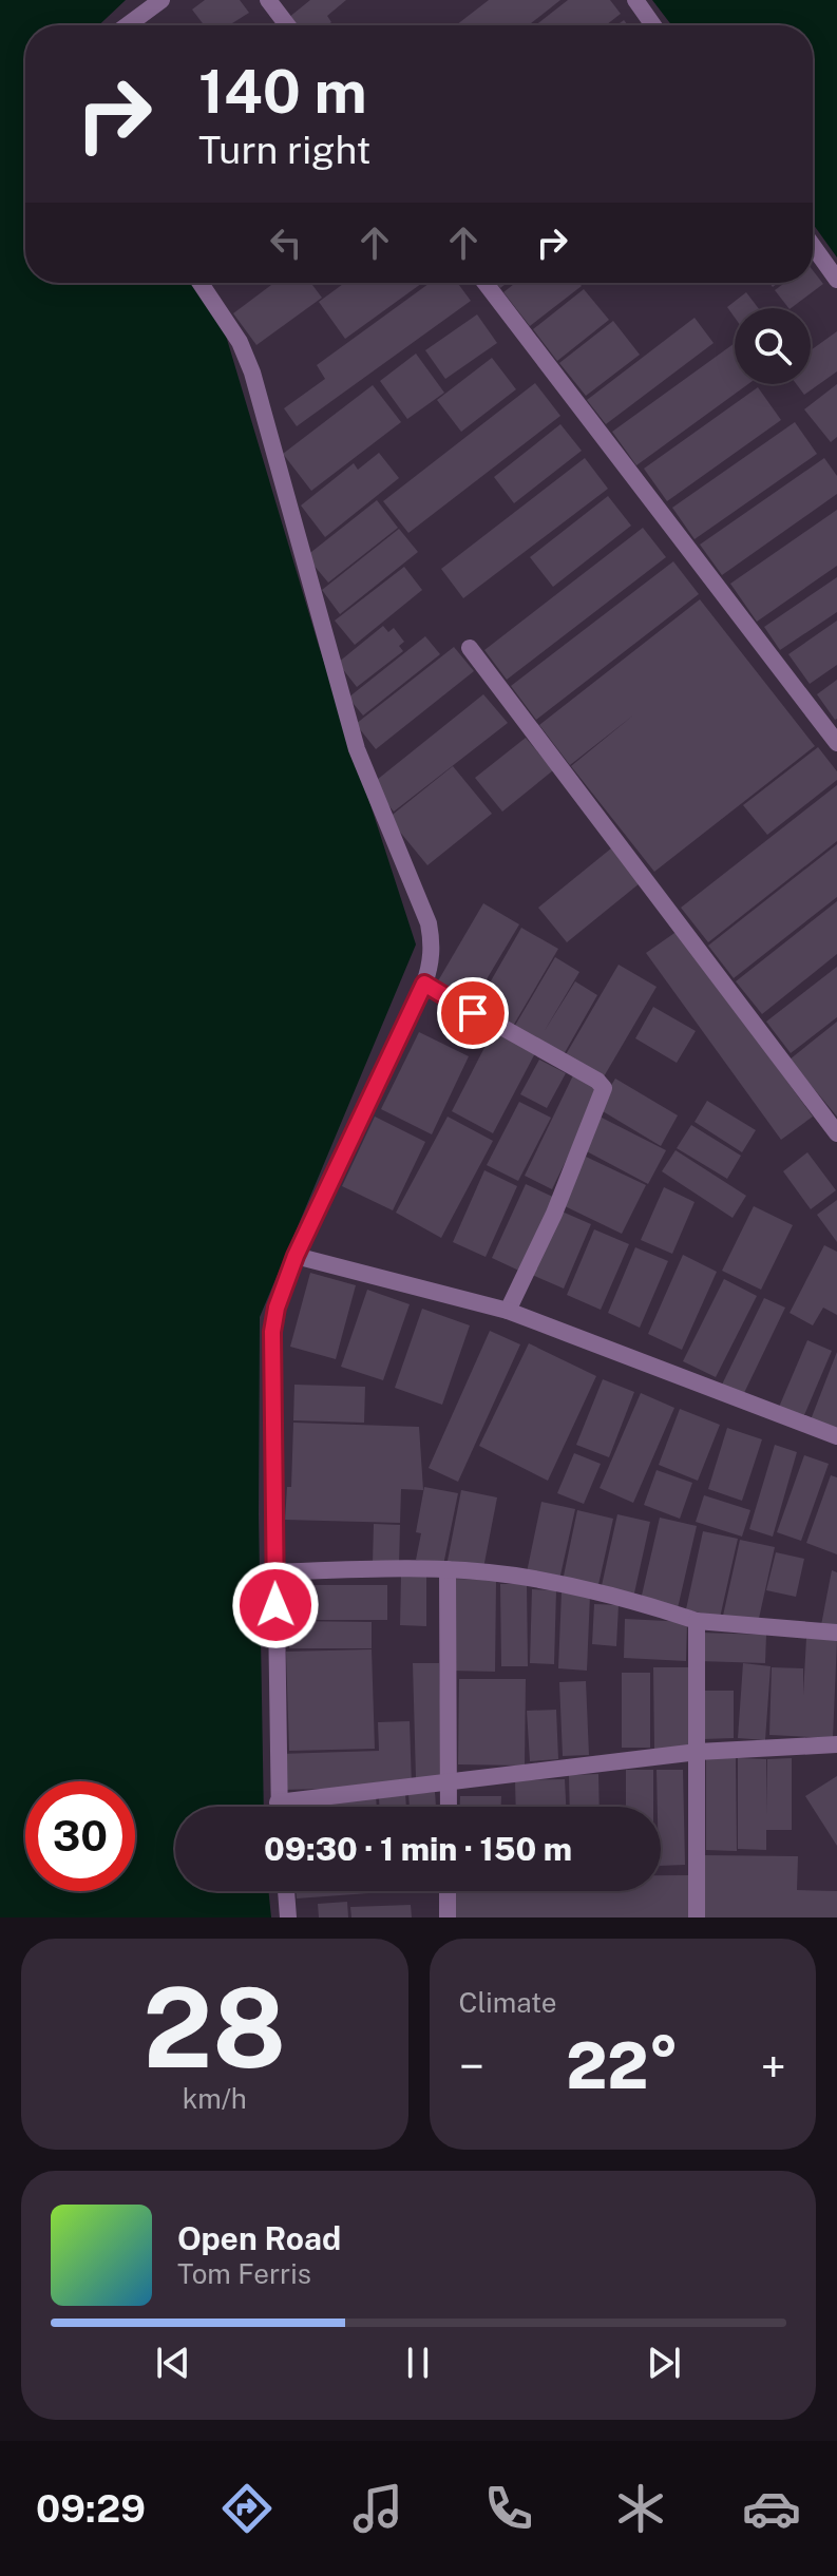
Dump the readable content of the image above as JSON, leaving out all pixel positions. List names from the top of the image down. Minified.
{"page":{"turn":["140 m","Turn right"],"limit":"30","trip":"09:30 · 1 min · 150 m","tile":[["28","km/h"],"Climate"],"heat":["−","22°","+"],"song":["Open Road","Tom Ferris"],"tabs":"09:29"}}
